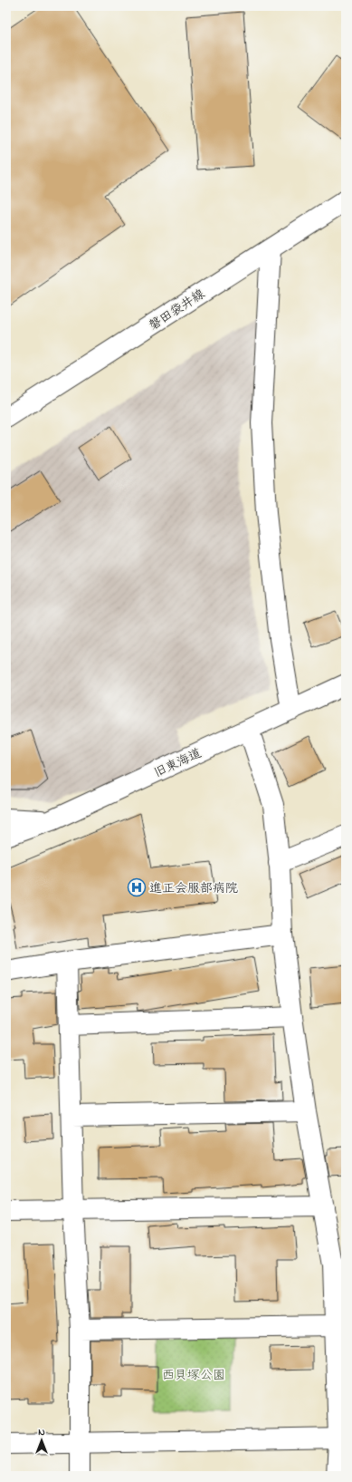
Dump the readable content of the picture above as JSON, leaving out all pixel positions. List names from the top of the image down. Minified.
{"streets":{"street":["磐田袋井線","旧東海道"]},"parks":["西貝塚公園"],"places":{"hospital":["進正会服部病院"]},"north":"top"}
